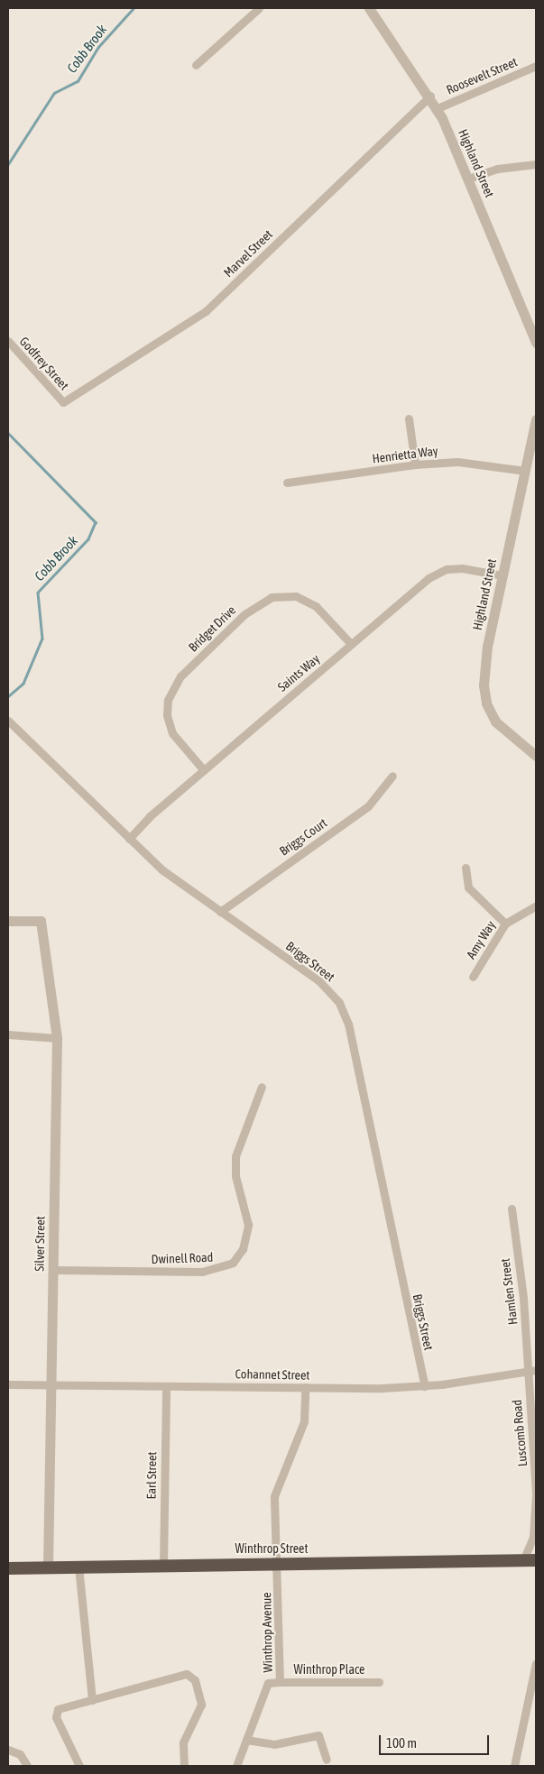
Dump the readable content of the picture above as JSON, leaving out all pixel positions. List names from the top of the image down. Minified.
{"streets":{"highway":["Winthrop Street"],"street":["Roosevelt Street","Highland Street","Marvel Street","Godfrey Street","Henrietta Way","Bridget Drive","Saints Way","Briggs Court","Amy Way","Briggs Street","Silver Street","Dwinell Road","Hamlen Street","Cohannet Street","Luscomb Road","Earl Street","Winthrop Avenue","Winthrop Place"]},"crossings":[["Roosevelt Street","Highland Street"],["Highland Street","Marvel Street"],["Highland Street","Henrietta Way"],["Highland Street","Saints Way"],["Marvel Street","Godfrey Street"],["Bridget Drive","Saints Way"],["Saints Way","Briggs Street"],["Briggs Court","Briggs Street"],["Briggs Street","Cohannet Street"],["Silver Street","Dwinell Road"],["Silver Street","Cohannet Street"],["Silver Street","Winthrop Street"],["Hamlen Street","Cohannet Street"],["Hamlen Street","Luscomb Road"],["Cohannet Street","Luscomb Road"],["Cohannet Street","Earl Street"],["Cohannet Street","Winthrop Avenue"],["Luscomb Road","Winthrop Street"],["Earl Street","Winthrop Street"],["Winthrop Street","Winthrop Avenue"],["Winthrop Avenue","Winthrop Place"]],"water":["Cobb Brook"],"scale_bar":"100 m"}
